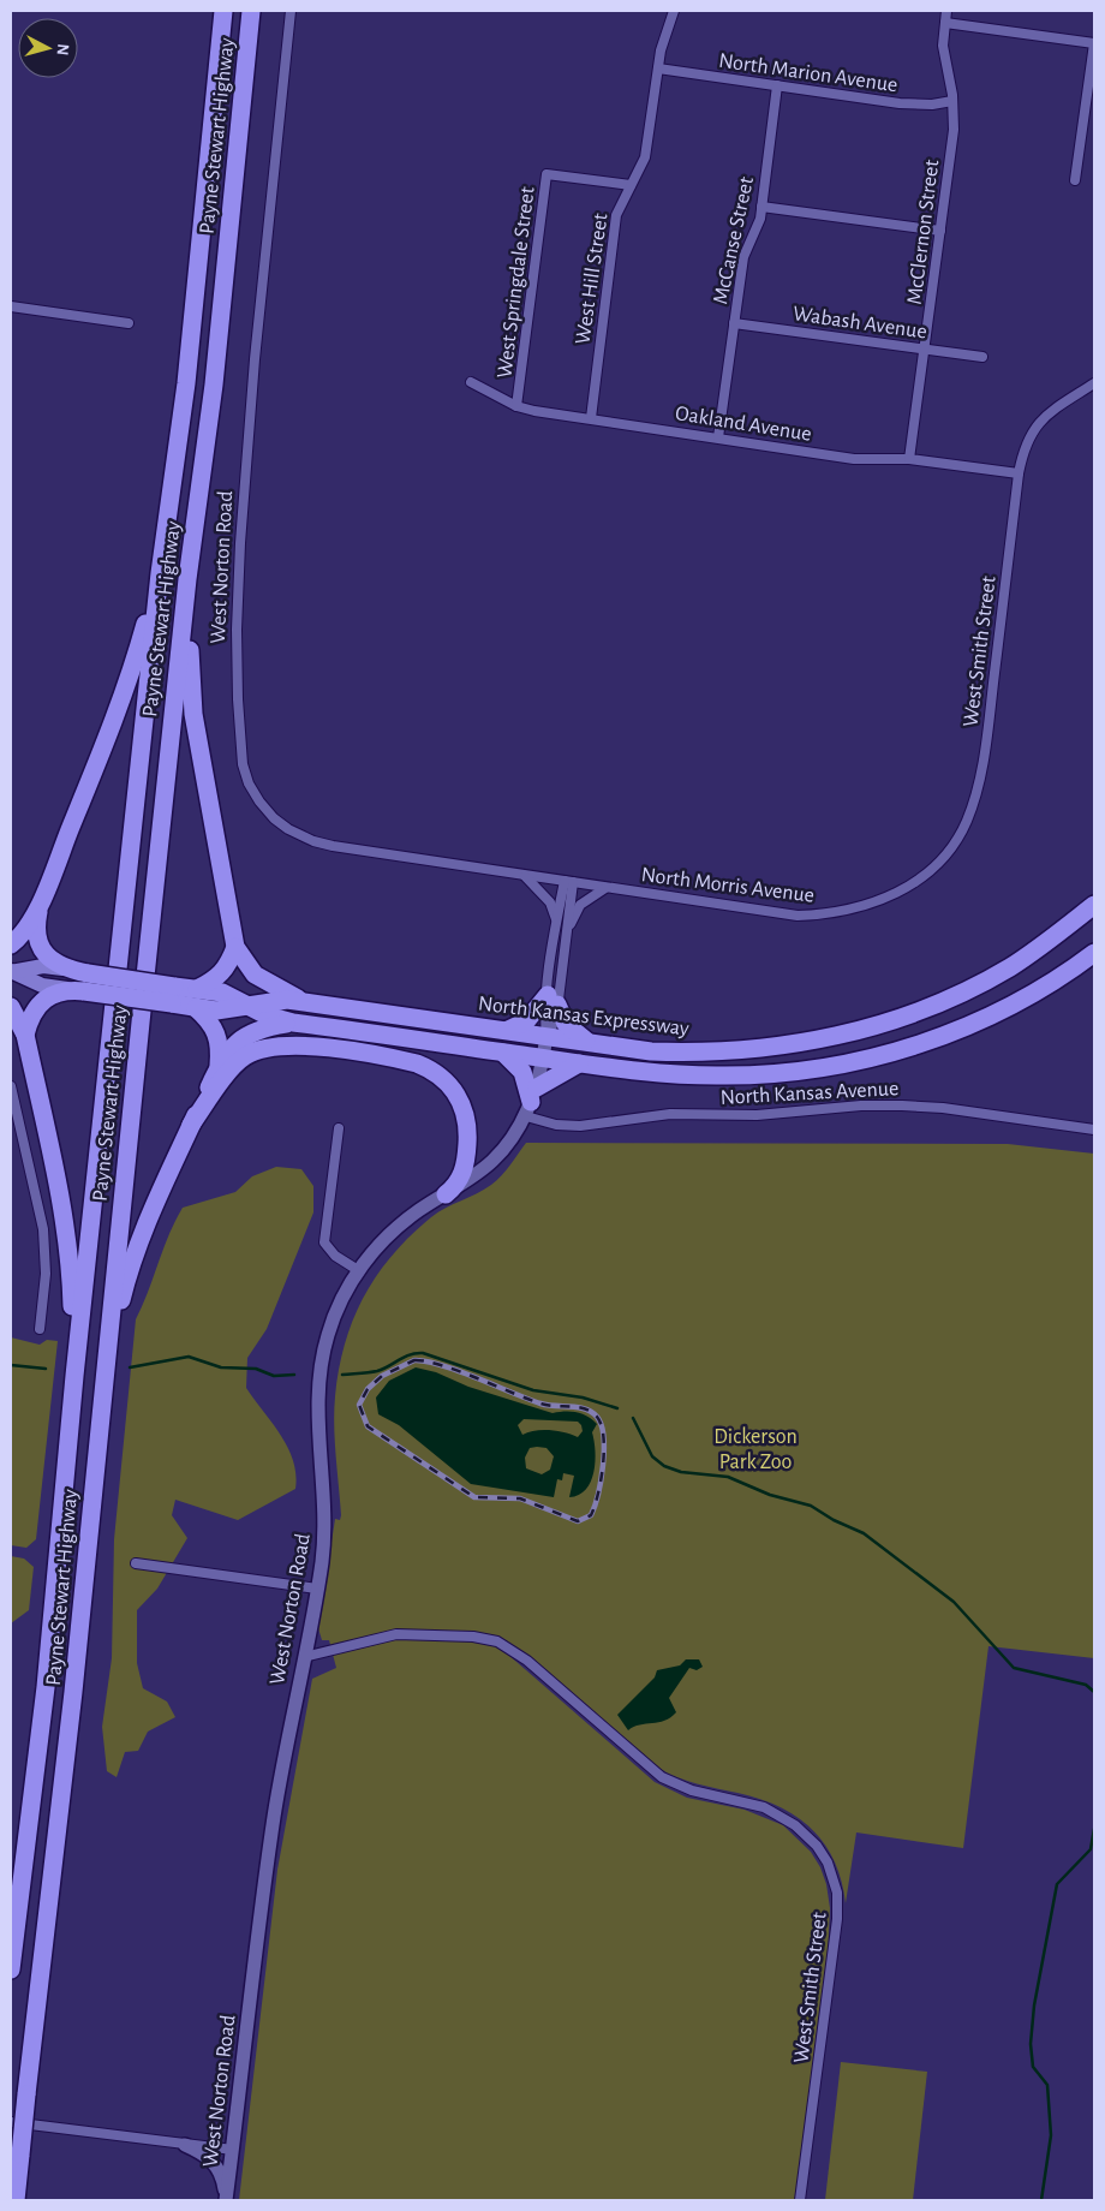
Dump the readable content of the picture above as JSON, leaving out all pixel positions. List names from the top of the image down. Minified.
{"streets":{"highway":["Payne Stewart Highway","North Kansas Expressway"],"main road":["West Norton Road"],"street":["North Marion Avenue","McClernon Street","McCanse Street","West Hill Street","West Springdale Street","Wabash Avenue","Oakland Avenue","West Smith Street","North Morris Avenue","North Kansas Avenue"]},"crossings":[["North Marion Avenue","McClernon Street"],["North Marion Avenue","McCanse Street"],["North Marion Avenue","West Hill Street"],["McClernon Street","Wabash Avenue"],["McClernon Street","Oakland Avenue"],["McCanse Street","Wabash Avenue"],["McCanse Street","Oakland Avenue"],["West Hill Street","West Springdale Street"],["West Hill Street","Oakland Avenue"],["West Springdale Street","Oakland Avenue"],["Oakland Avenue","West Smith Street"],["West Norton Road","West Smith Street"],["West Norton Road","North Morris Avenue"],["West Norton Road","North Kansas Expressway"],["West Norton Road","North Kansas Avenue"],["West Smith Street","North Morris Avenue"]],"parks":["Dickerson Park Zoo"],"north":"right"}
